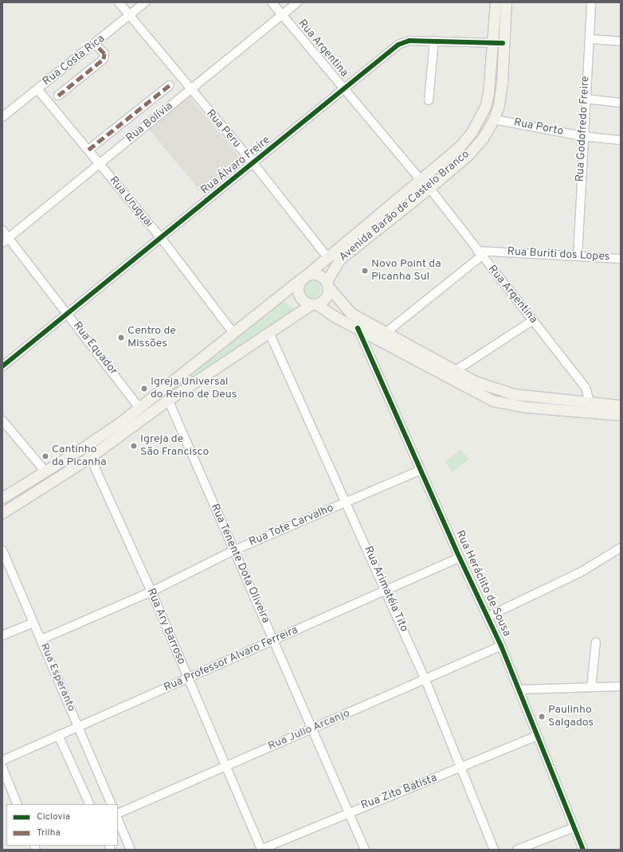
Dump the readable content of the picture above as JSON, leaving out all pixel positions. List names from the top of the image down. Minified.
{"streets":{"main road":["Avenida Barão de Castelo Branco"],"street":["Rua Argentina","Rua Costa Rica","Rua Bolívia","Rua Porto","Rua Peru","Rua Godofredo Freire","Rua Álvaro Freire","Rua Uruguai","Rua Buriti dos Lopes","Rua Equador","Rua Tote Carvalho","Rua Tenente Dota Oliveira","Rua Heráclito de Sousa","Rua Arimatéia Tito","Rua Ary Barroso","Rua Professor Alvaro Ferreira","Rua Esperanto","Rua Julio Arcanjo","Rua Zito Batista"]},"crossings":[["Rua Argentina","Rua Bolívia"],["Rua Argentina","Rua Álvaro Freire"],["Rua Argentina","Avenida Barão de Castelo Branco"],["Rua Argentina","Rua Buriti dos Lopes"],["Rua Costa Rica","Rua Peru"],["Rua Costa Rica","Rua Uruguai"],["Rua Bolívia","Rua Peru"],["Rua Bolívia","Rua Uruguai"],["Rua Bolívia","Rua Equador"],["Rua Porto","Rua Godofredo Freire"],["Rua Porto","Avenida Barão de Castelo Branco"],["Rua Peru","Rua Álvaro Freire"],["Rua Peru","Avenida Barão de Castelo Branco"],["Rua Godofredo Freire","Rua Buriti dos Lopes"],["Rua Álvaro Freire","Rua Uruguai"],["Rua Álvaro Freire","Avenida Barão de Castelo Branco"],["Rua Álvaro Freire","Rua Equador"],["Rua Uruguai","Avenida Barão de Castelo Branco"],["Avenida Barão de Castelo Branco","Rua Equador"],["Rua Tote Carvalho","Rua Tenente Dota Oliveira"],["Rua Tote Carvalho","Rua Heráclito de Sousa"],["Rua Tote Carvalho","Rua Arimatéia Tito"],["Rua Tote Carvalho","Rua Ary Barroso"],["Rua Tote Carvalho","Rua Esperanto"],["Rua Tenente Dota Oliveira","Rua Professor Alvaro Ferreira"],["Rua Tenente Dota Oliveira","Rua Julio Arcanjo"],["Rua Tenente Dota Oliveira","Rua Zito Batista"],["Rua Heráclito de Sousa","Rua Professor Alvaro Ferreira"],["Rua Heráclito de Sousa","Rua Julio Arcanjo"],["Rua Heráclito de Sousa","Rua Zito Batista"],["Rua Arimatéia Tito","Rua Professor Alvaro Ferreira"],["Rua Arimatéia Tito","Rua Julio Arcanjo"],["Rua Arimatéia Tito","Rua Zito Batista"],["Rua Ary Barroso","Rua Professor Alvaro Ferreira"],["Rua Ary Barroso","Rua Julio Arcanjo"],["Rua Ary Barroso","Rua Zito Batista"],["Rua Professor Alvaro Ferreira","Rua Esperanto"]],"places":["Novo Point da Picanha Sul","Centro de Missões","Igreja Universal do Reino de Deus","Igreja de São Francisco","Cantinho da Picanha","Paulinho Salgados"],"legend":["Ciclovia","Trilha"]}
